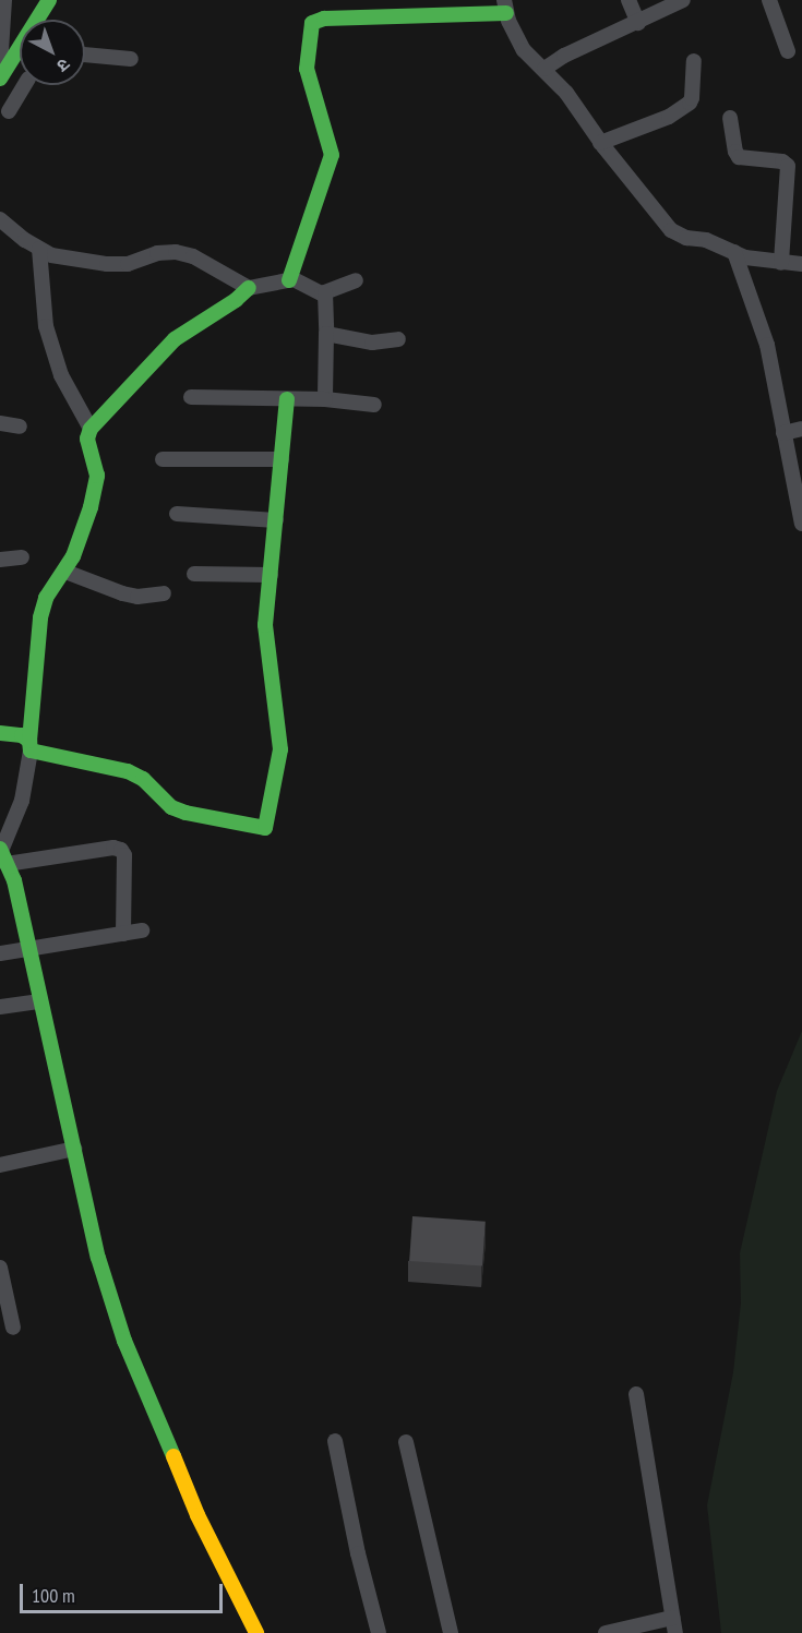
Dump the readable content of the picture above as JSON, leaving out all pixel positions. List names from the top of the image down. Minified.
{"scale_bar":"100 m","north":"bottom right"}
